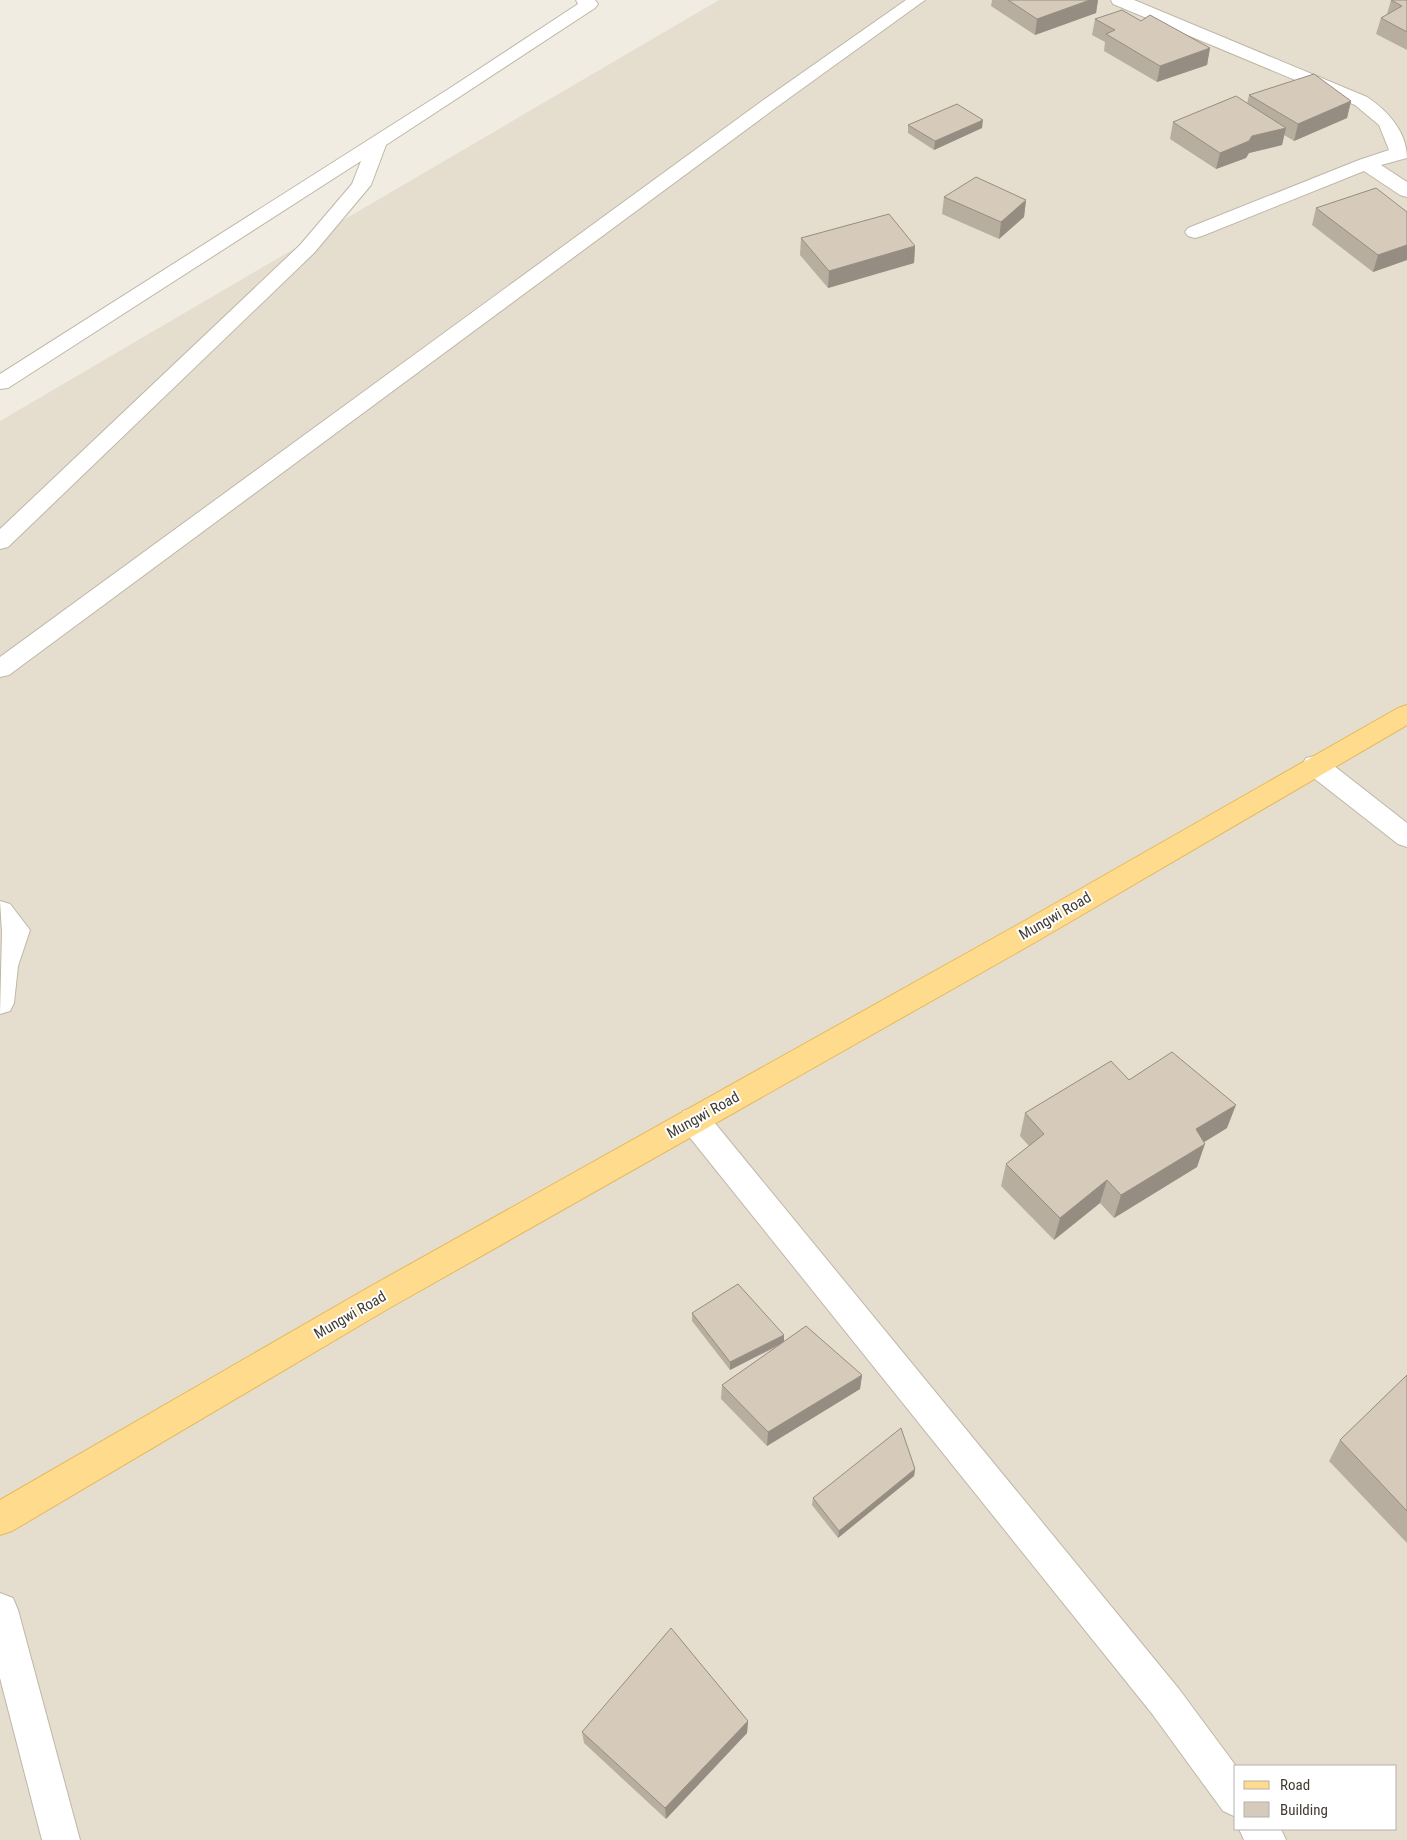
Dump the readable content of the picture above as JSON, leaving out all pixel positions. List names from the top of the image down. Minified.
{"streets":{"main road":["Mungwi Road"]},"legend":["Road","Building"]}
